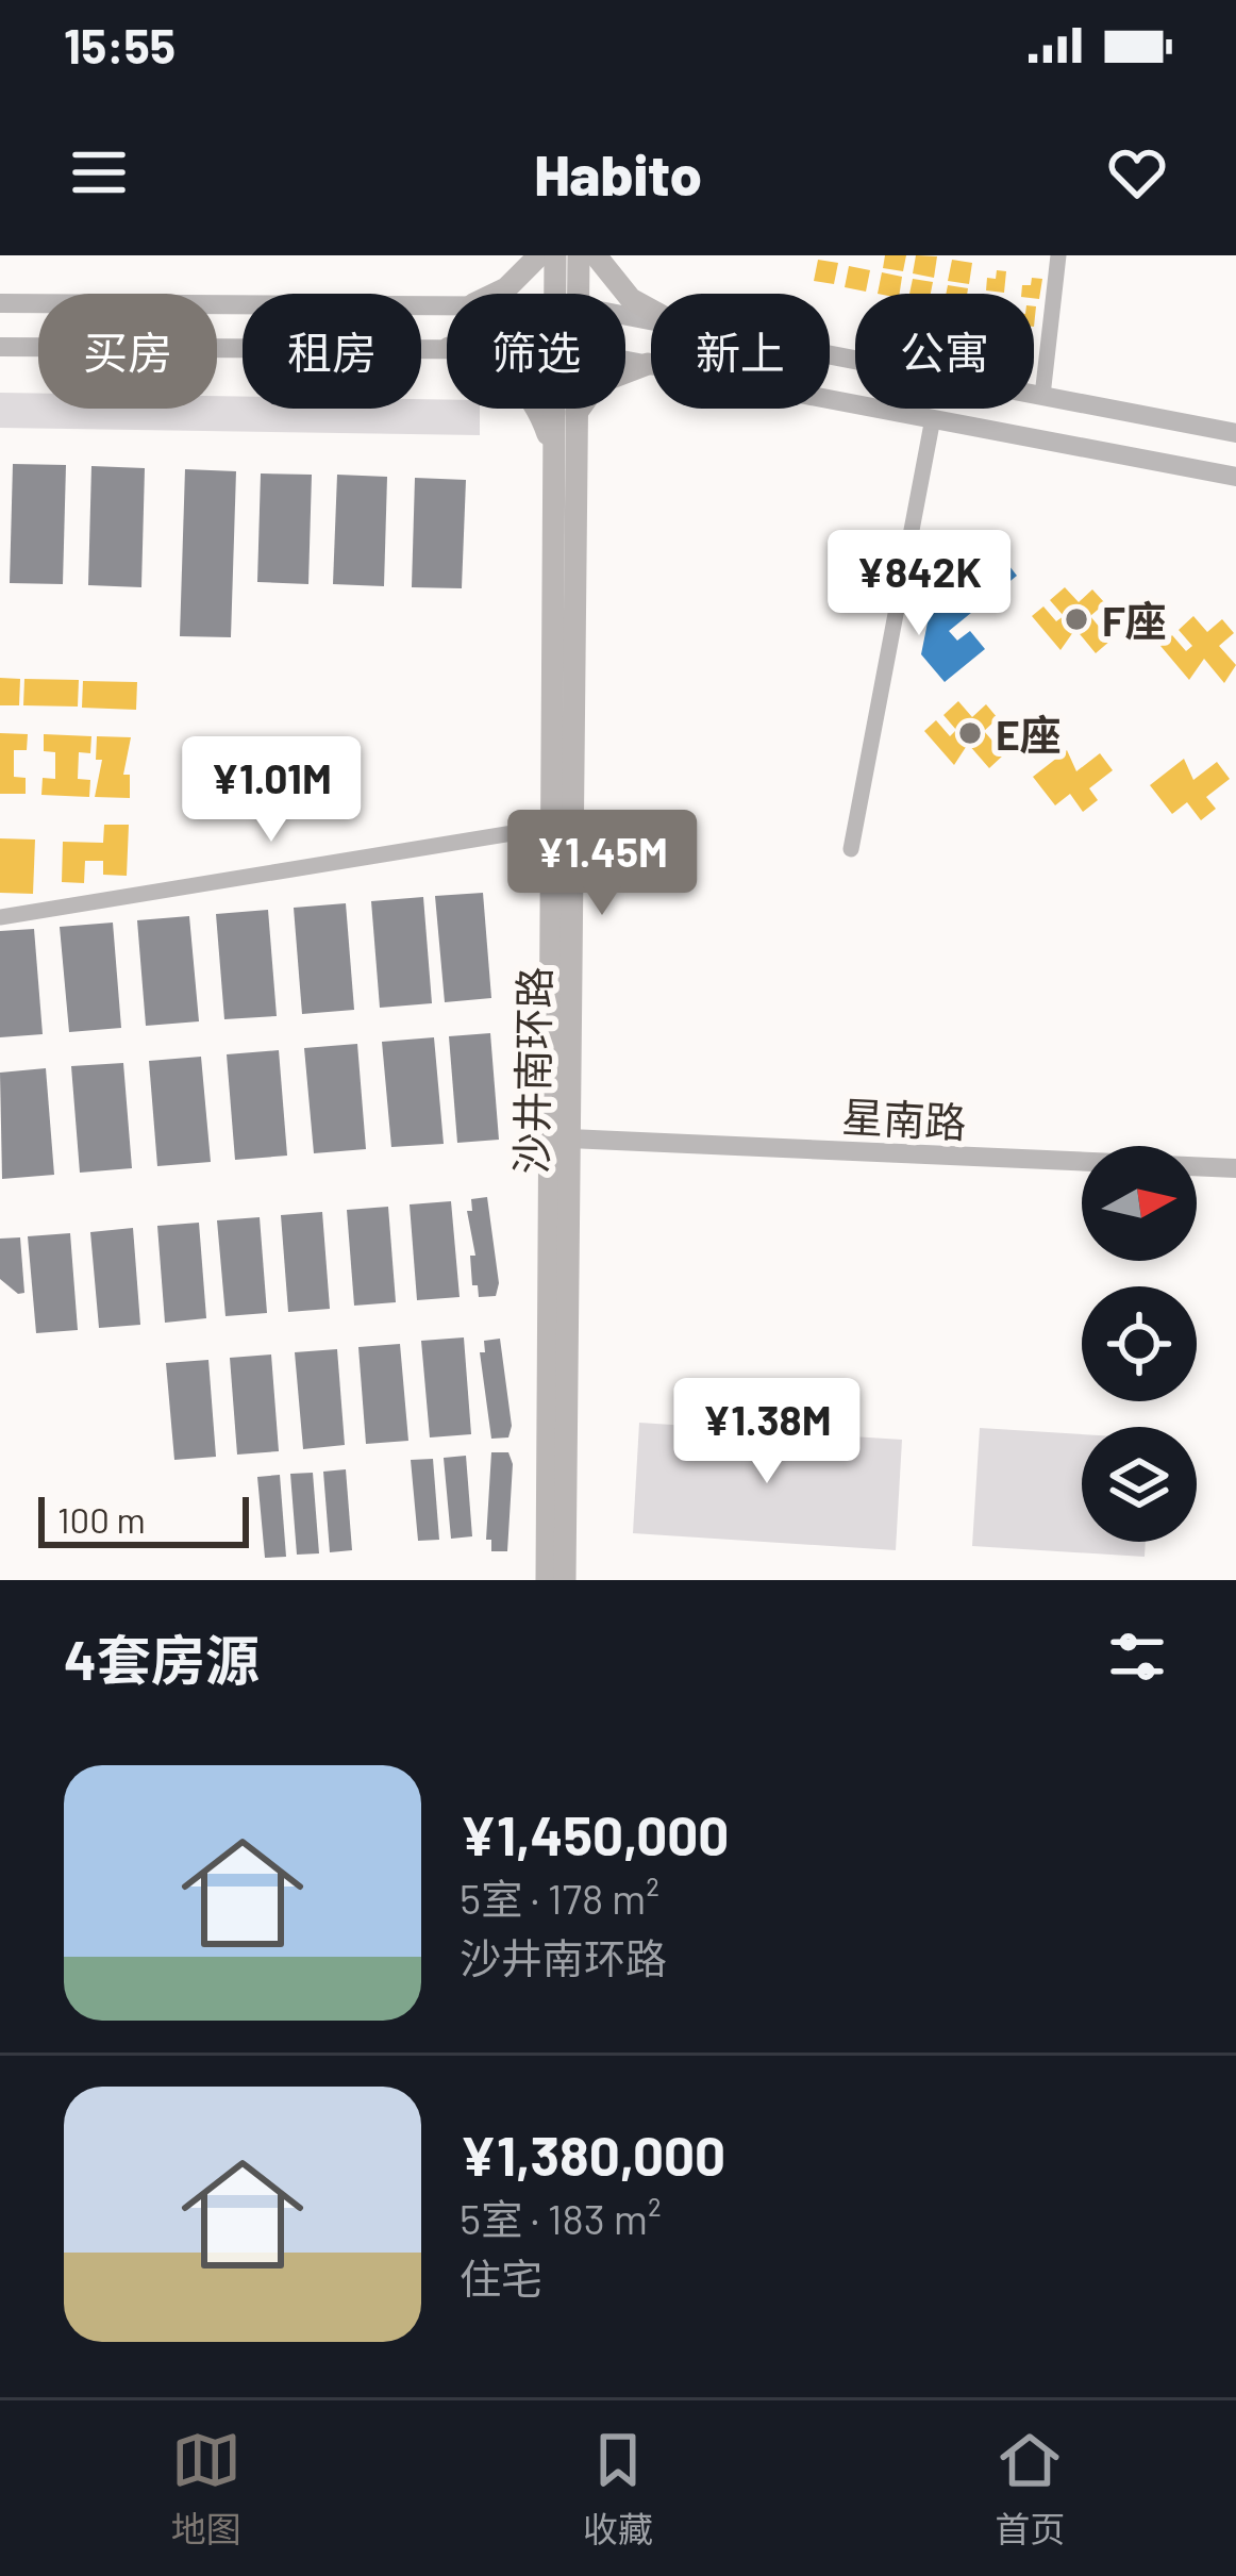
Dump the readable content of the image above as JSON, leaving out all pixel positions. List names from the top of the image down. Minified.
{"streets":{"main road":["沙井南环路"],"street":["星南路"]},"crossings":[["沙井南环路","星南路"]],"places":["F座","E座"],"scale_bar":"100 m","north":"right","page":{"status":"15:55","header":"Habito","chip":["买房","租房","筛选","新上","公寓"],"price":["¥842K","¥1.01M","¥1.45M","¥1.38M"],"scale":"100 m","heading":"4套房源","list":[{"name":"¥1,450,000","note":"5室 · 178 m² · 沙井南环路"},{"name":"¥1,380,000","note":"5室 · 183 m² · 住宅"}],"tabs":["地图","收藏","首页"]}}
